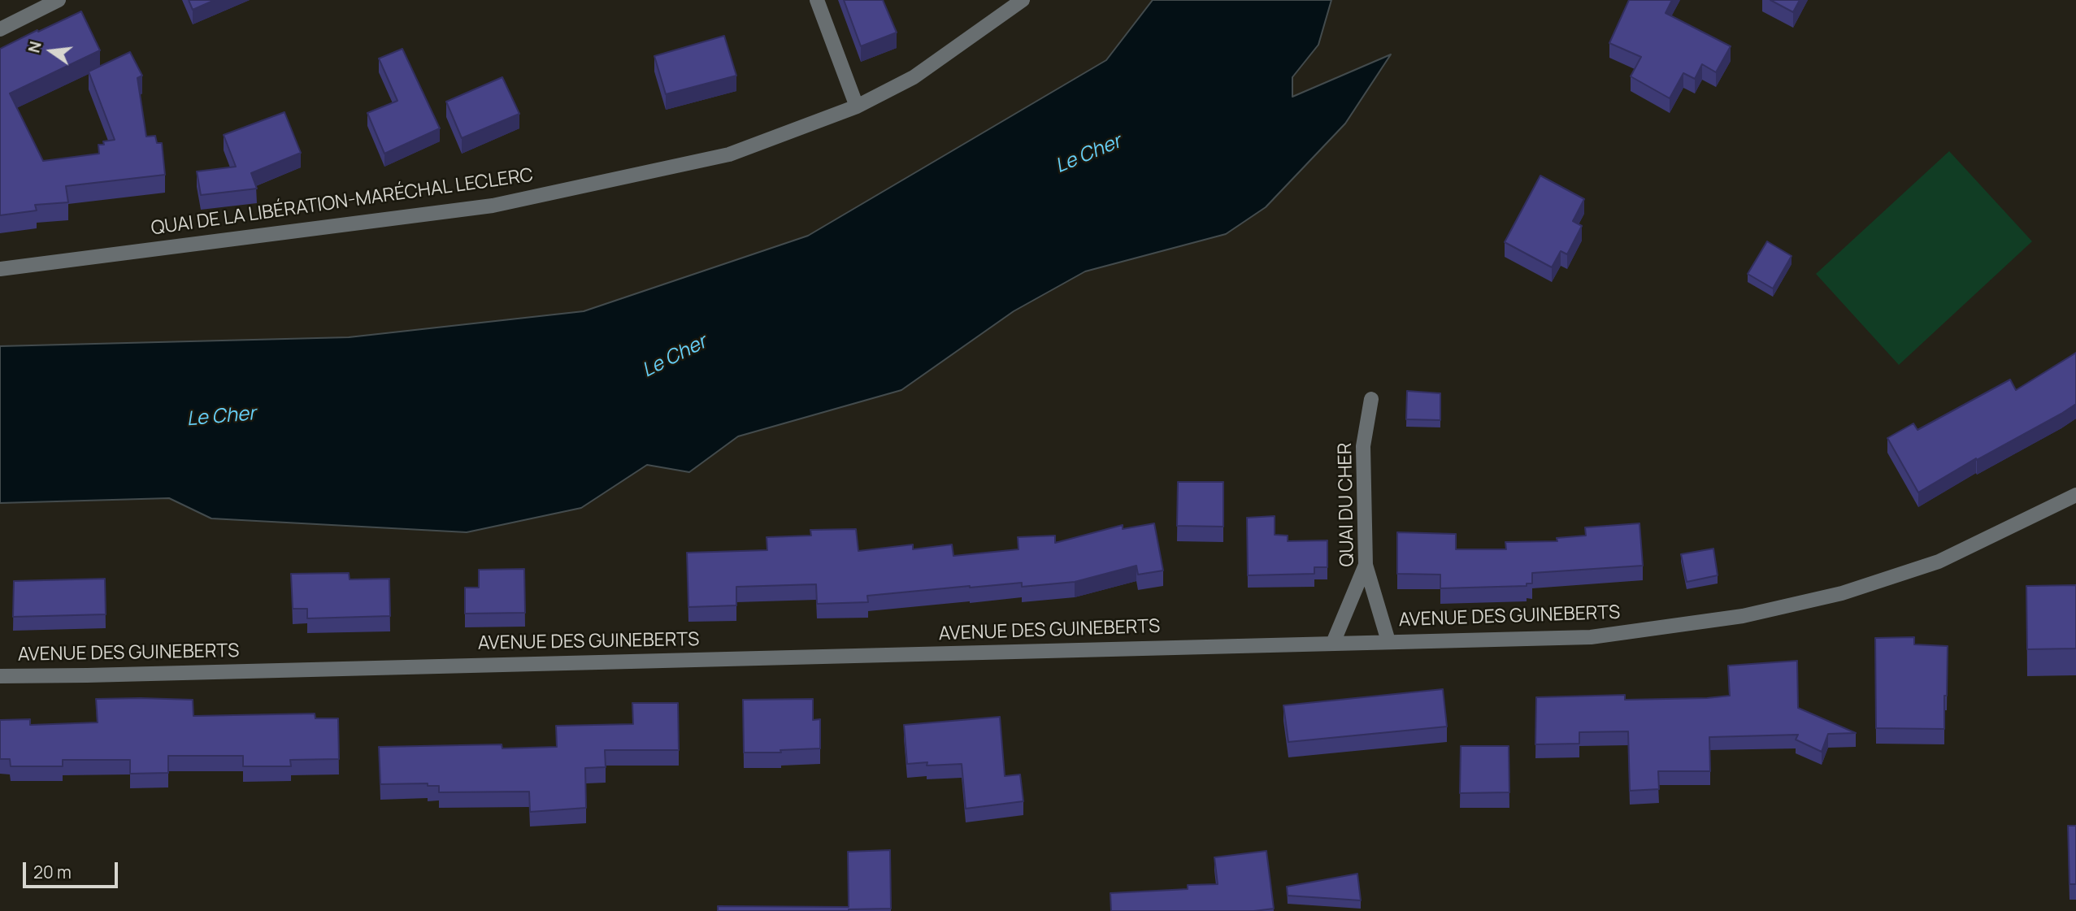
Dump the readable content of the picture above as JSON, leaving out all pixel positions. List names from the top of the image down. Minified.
{"streets":{"street":["QUAI DE LA LIBÉRATION-MARÉCHAL LECLERC","QUAI DU CHER","AVENUE DES GUINEBERTS"]},"crossings":[["QUAI DU CHER","AVENUE DES GUINEBERTS"]],"water":["Le Cher"],"scale_bar":"20 m","north":"left"}
